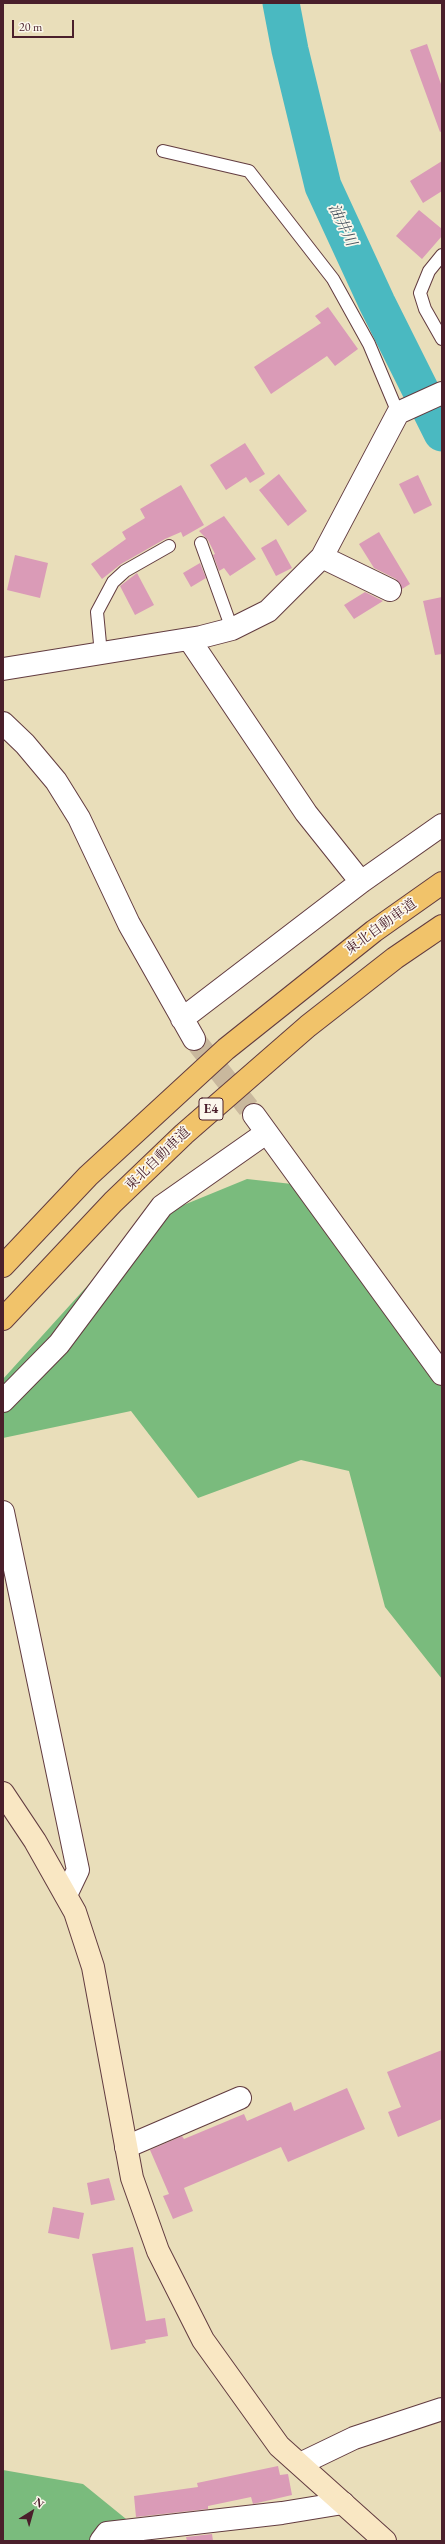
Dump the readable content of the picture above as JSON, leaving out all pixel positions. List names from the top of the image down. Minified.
{"streets":{"highway":["東北自動車道","E4"]},"water":["油井川"],"scale_bar":"20 m","north":"top right"}
